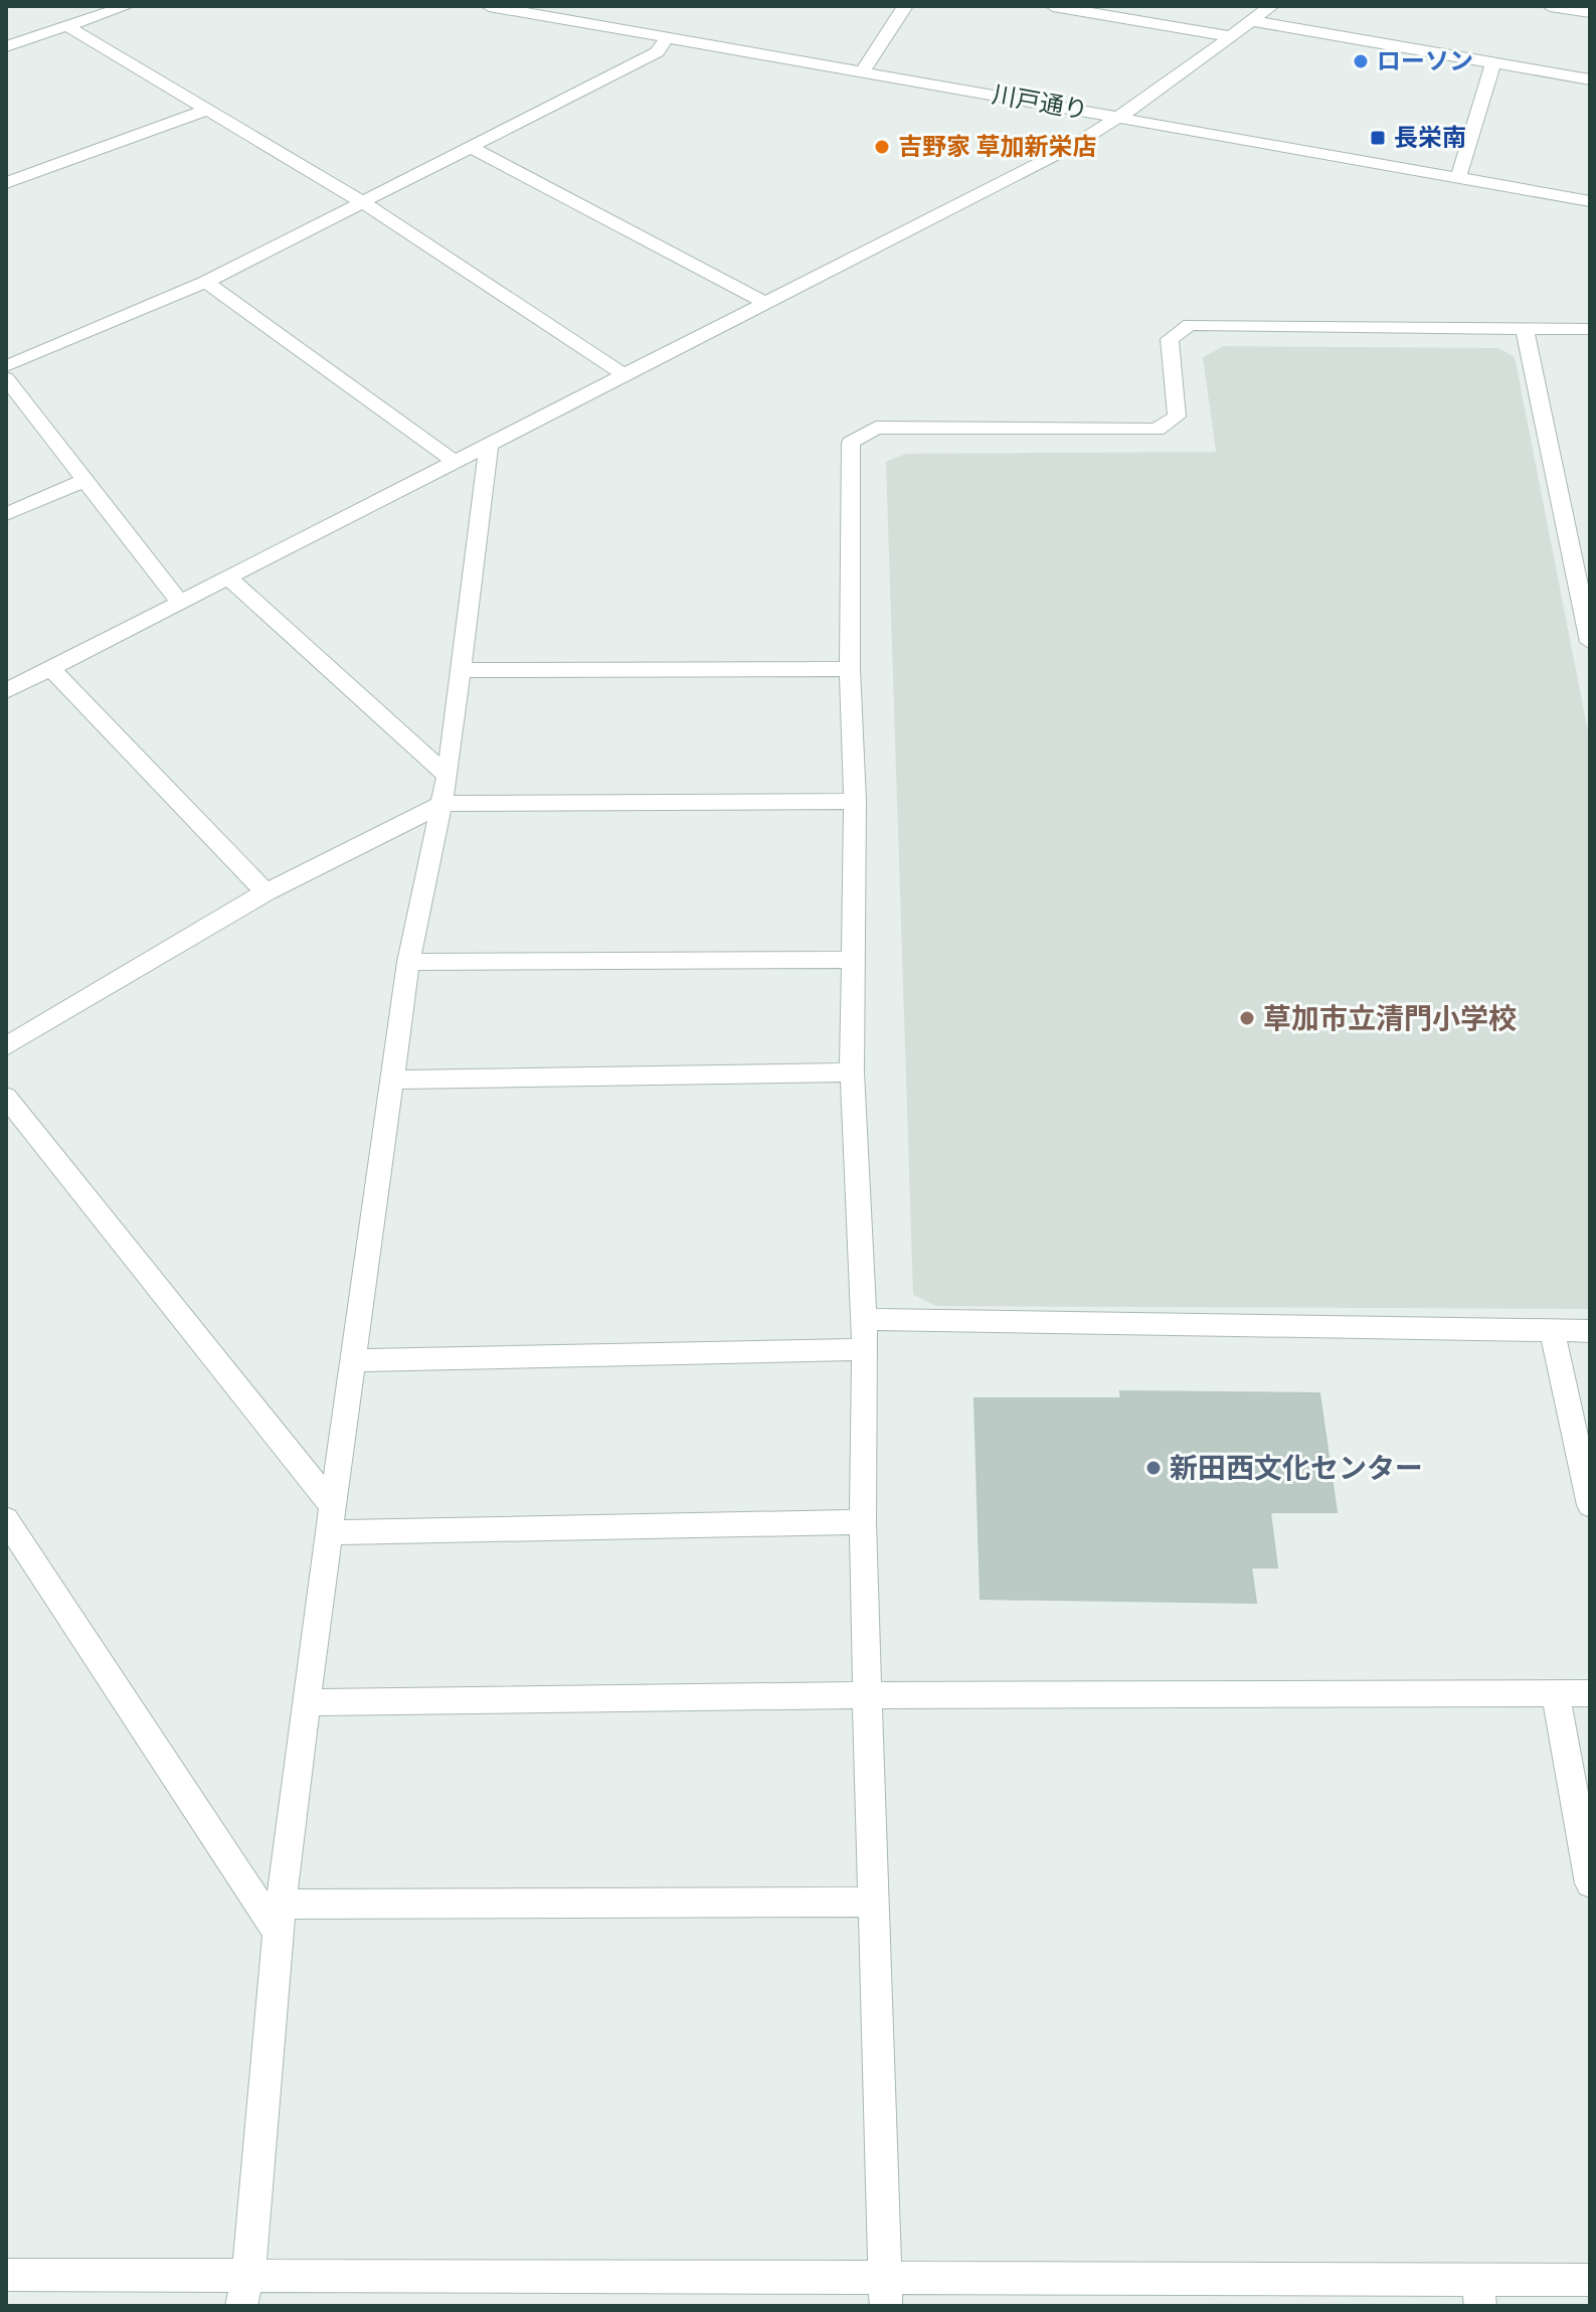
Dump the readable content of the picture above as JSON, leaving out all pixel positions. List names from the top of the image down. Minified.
{"streets":{"street":["川戸通り"]},"places":{"other":["ローソン","吉野家 草加新栄店","草加市立清門小学校","新田西文化センター"],"transit":["長栄南"]}}
